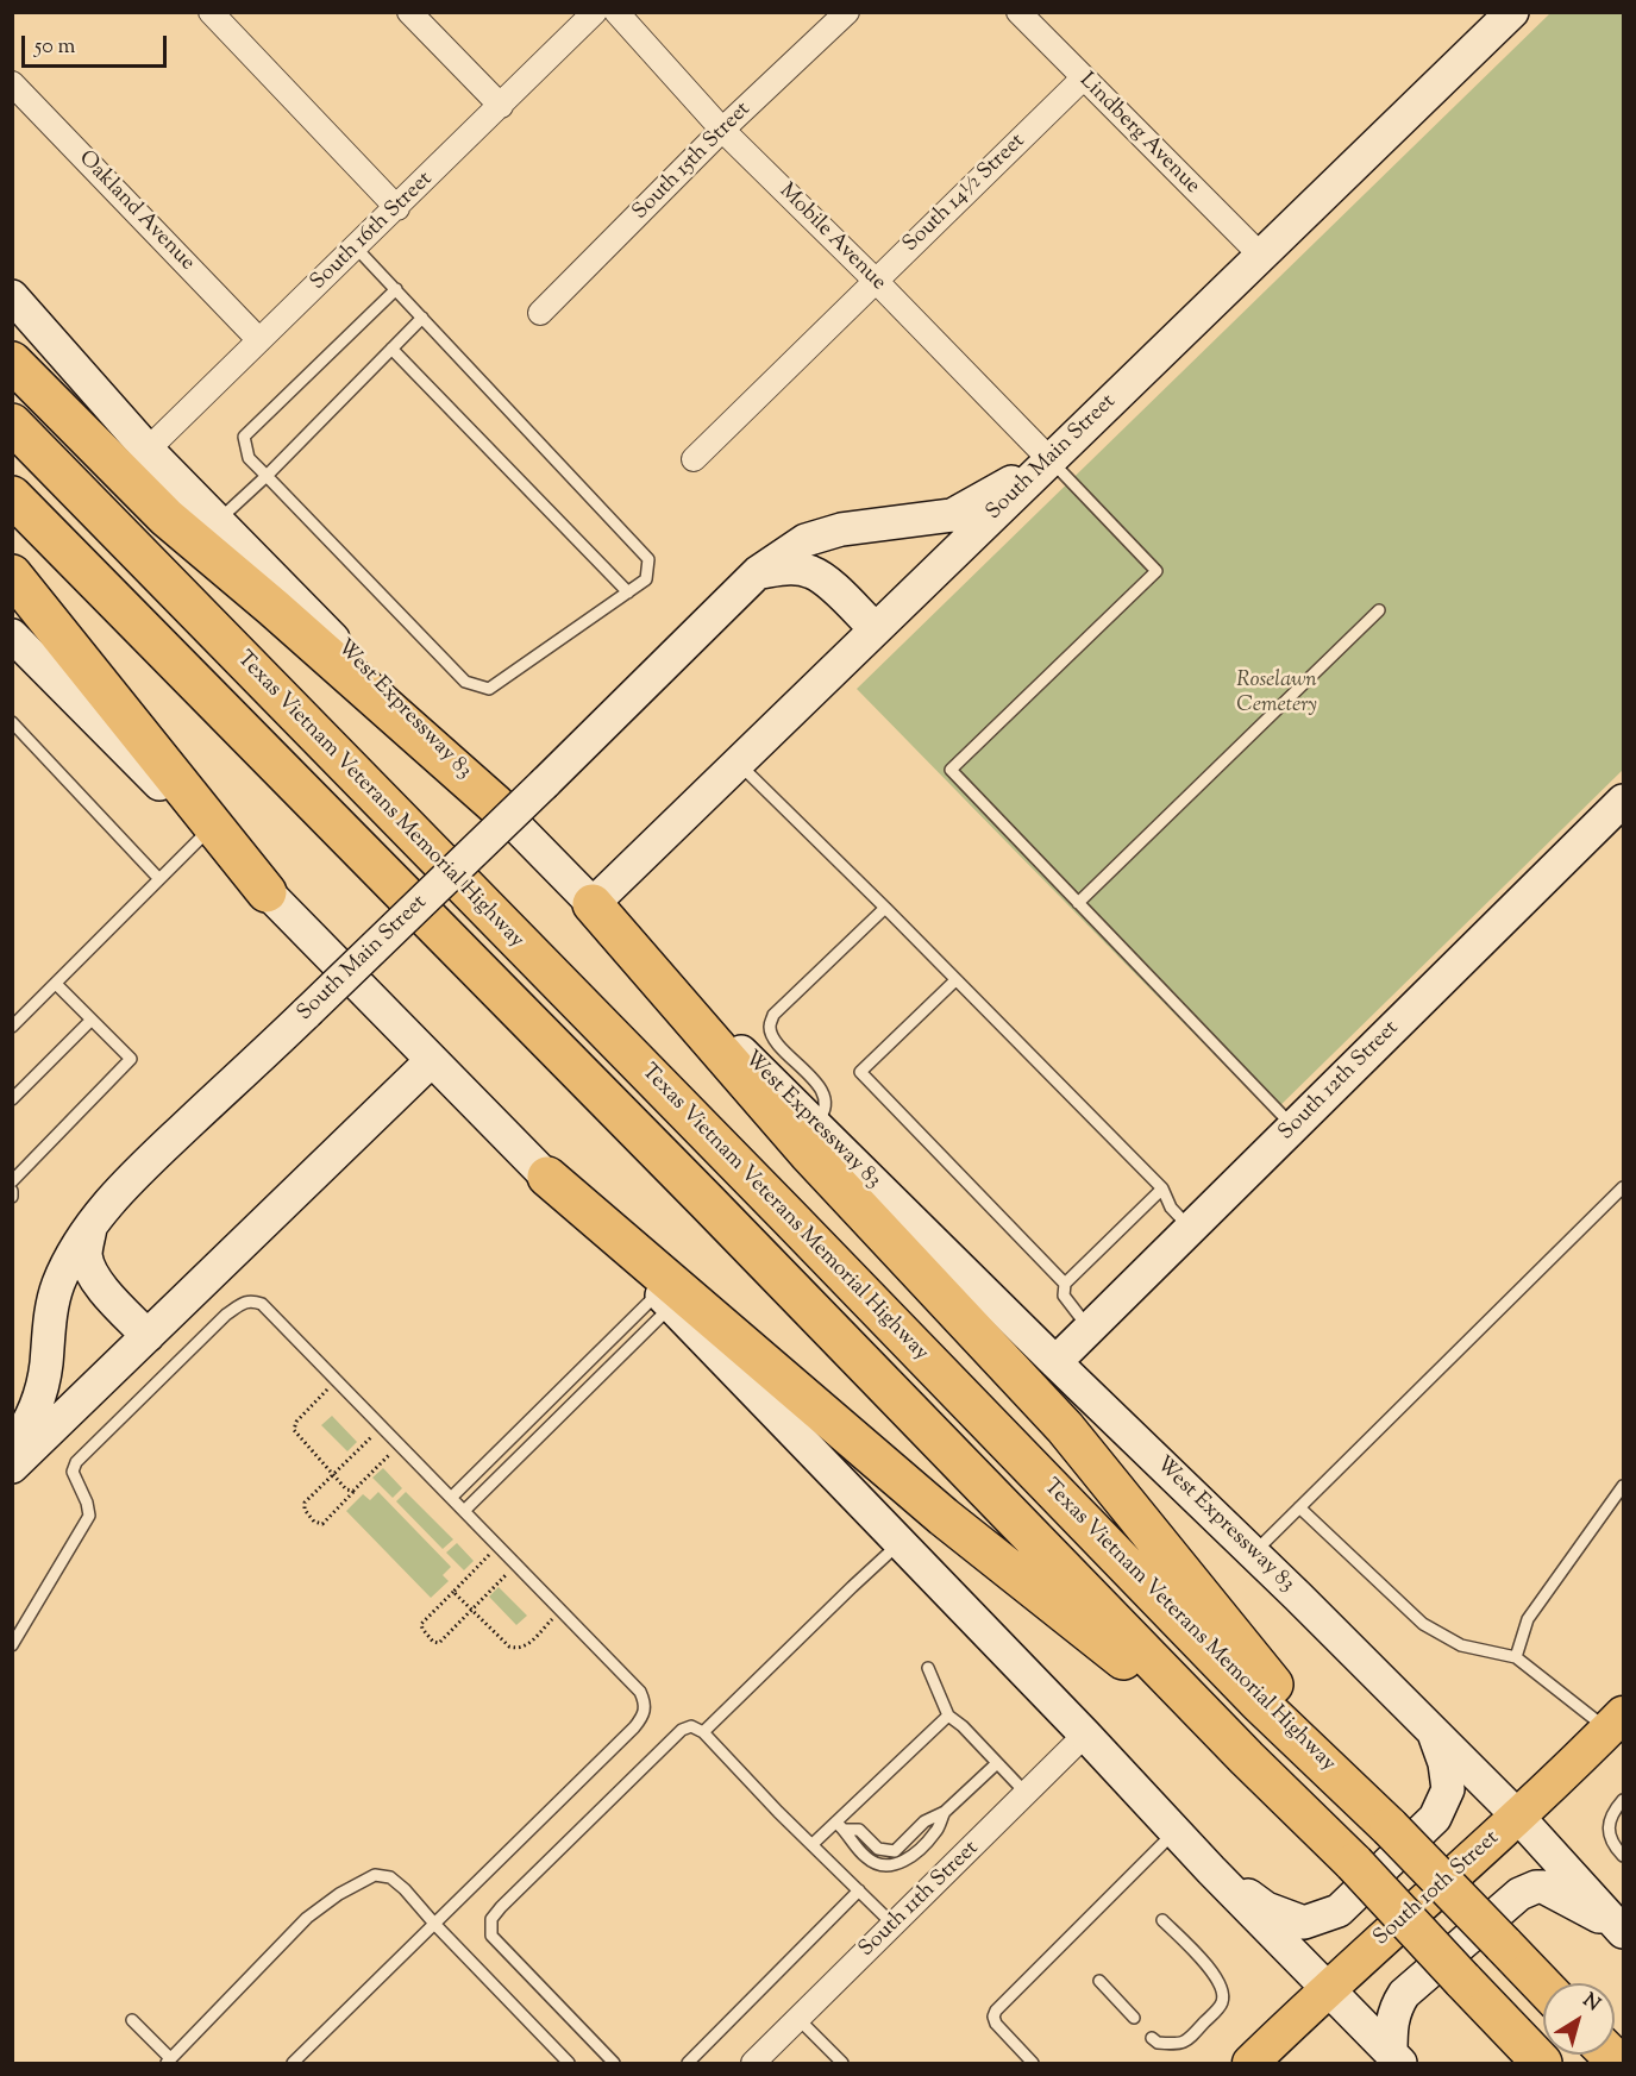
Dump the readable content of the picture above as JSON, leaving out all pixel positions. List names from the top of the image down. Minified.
{"streets":{"highway":["Texas Vietnam Veterans Memorial Highway"],"main road":["South Main Street","West Expressway 83","South 12th Street","South 10th Street"],"street":["Lindberg Avenue","South 15th Street","South 14½ Street","Oakland Avenue","South 16th Street","Mobile Avenue","South 11th Street"]},"crossings":[["Lindberg Avenue","South 14½ Street"],["Lindberg Avenue","South Main Street"],["South 15th Street","Mobile Avenue"],["South 14½ Street","Mobile Avenue"],["Oakland Avenue","South 16th Street"],["South 16th Street","West Expressway 83"],["Mobile Avenue","South Main Street"],["South Main Street","West Expressway 83"],["West Expressway 83","South 12th Street"],["West Expressway 83","South 10th Street"]],"parks":["Roselawn Cemetery"],"scale_bar":"50 m","north":"top right"}
